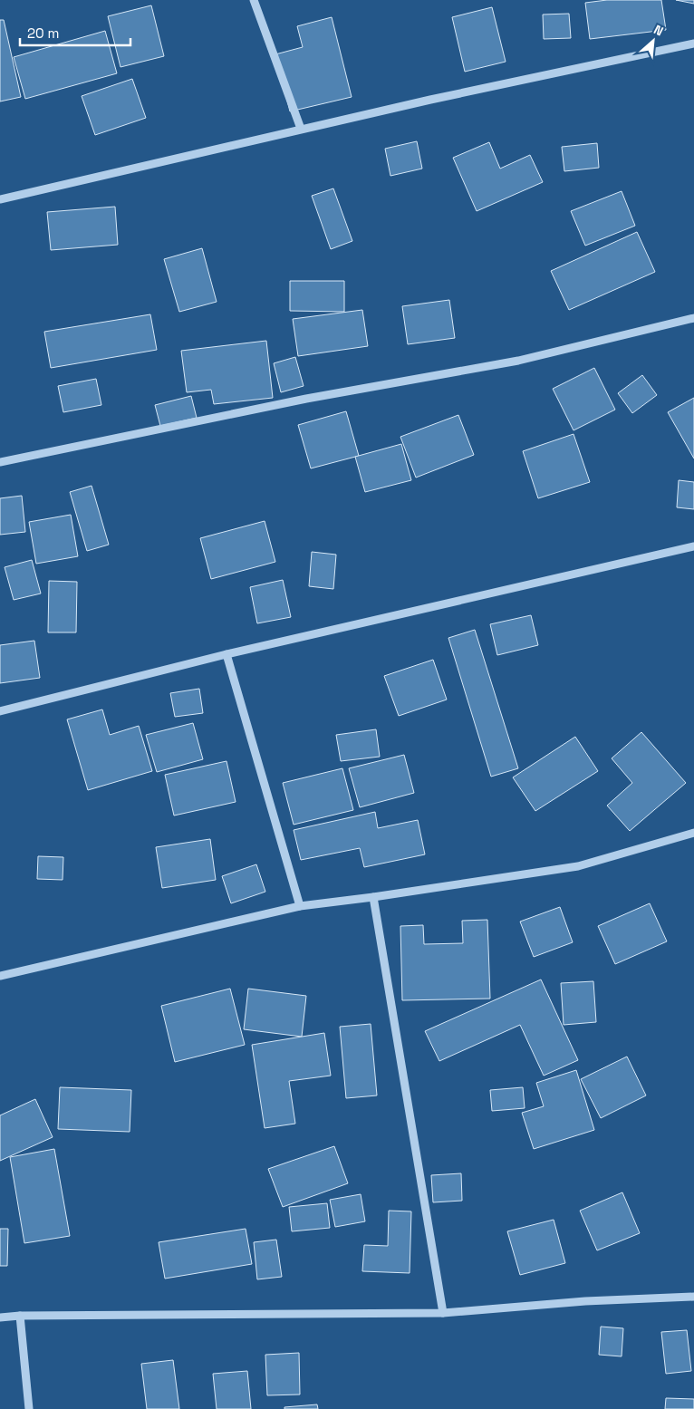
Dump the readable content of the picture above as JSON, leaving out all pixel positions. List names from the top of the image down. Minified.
{"scale_bar":"20 m","north":"top right"}
